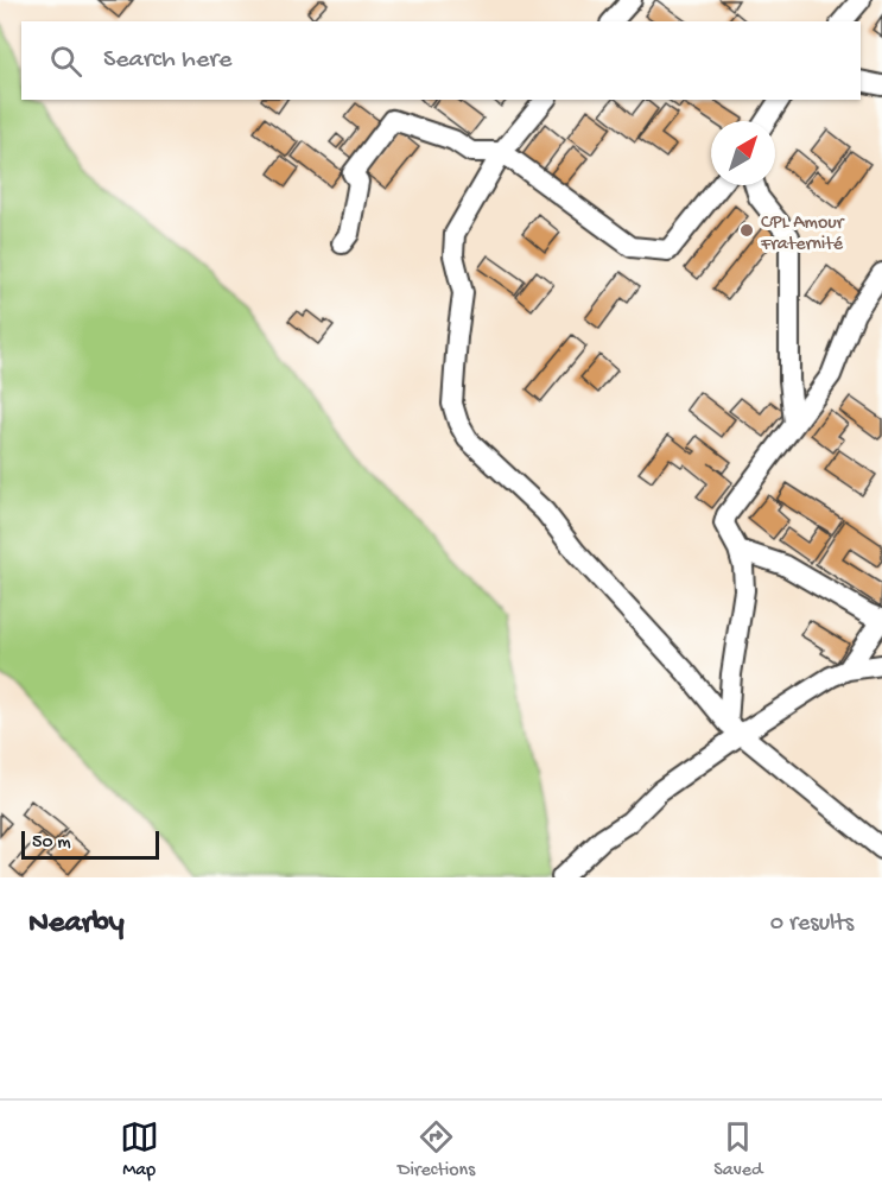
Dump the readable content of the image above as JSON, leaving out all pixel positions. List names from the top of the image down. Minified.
{"places":["CPL Amour Fraternité"],"scale_bar":"50 m","north":"top right","page":{"search":"Search here","scale":"50 m","heading":["Nearby","0 results"],"nav":["Map","Directions","Saved"]}}
